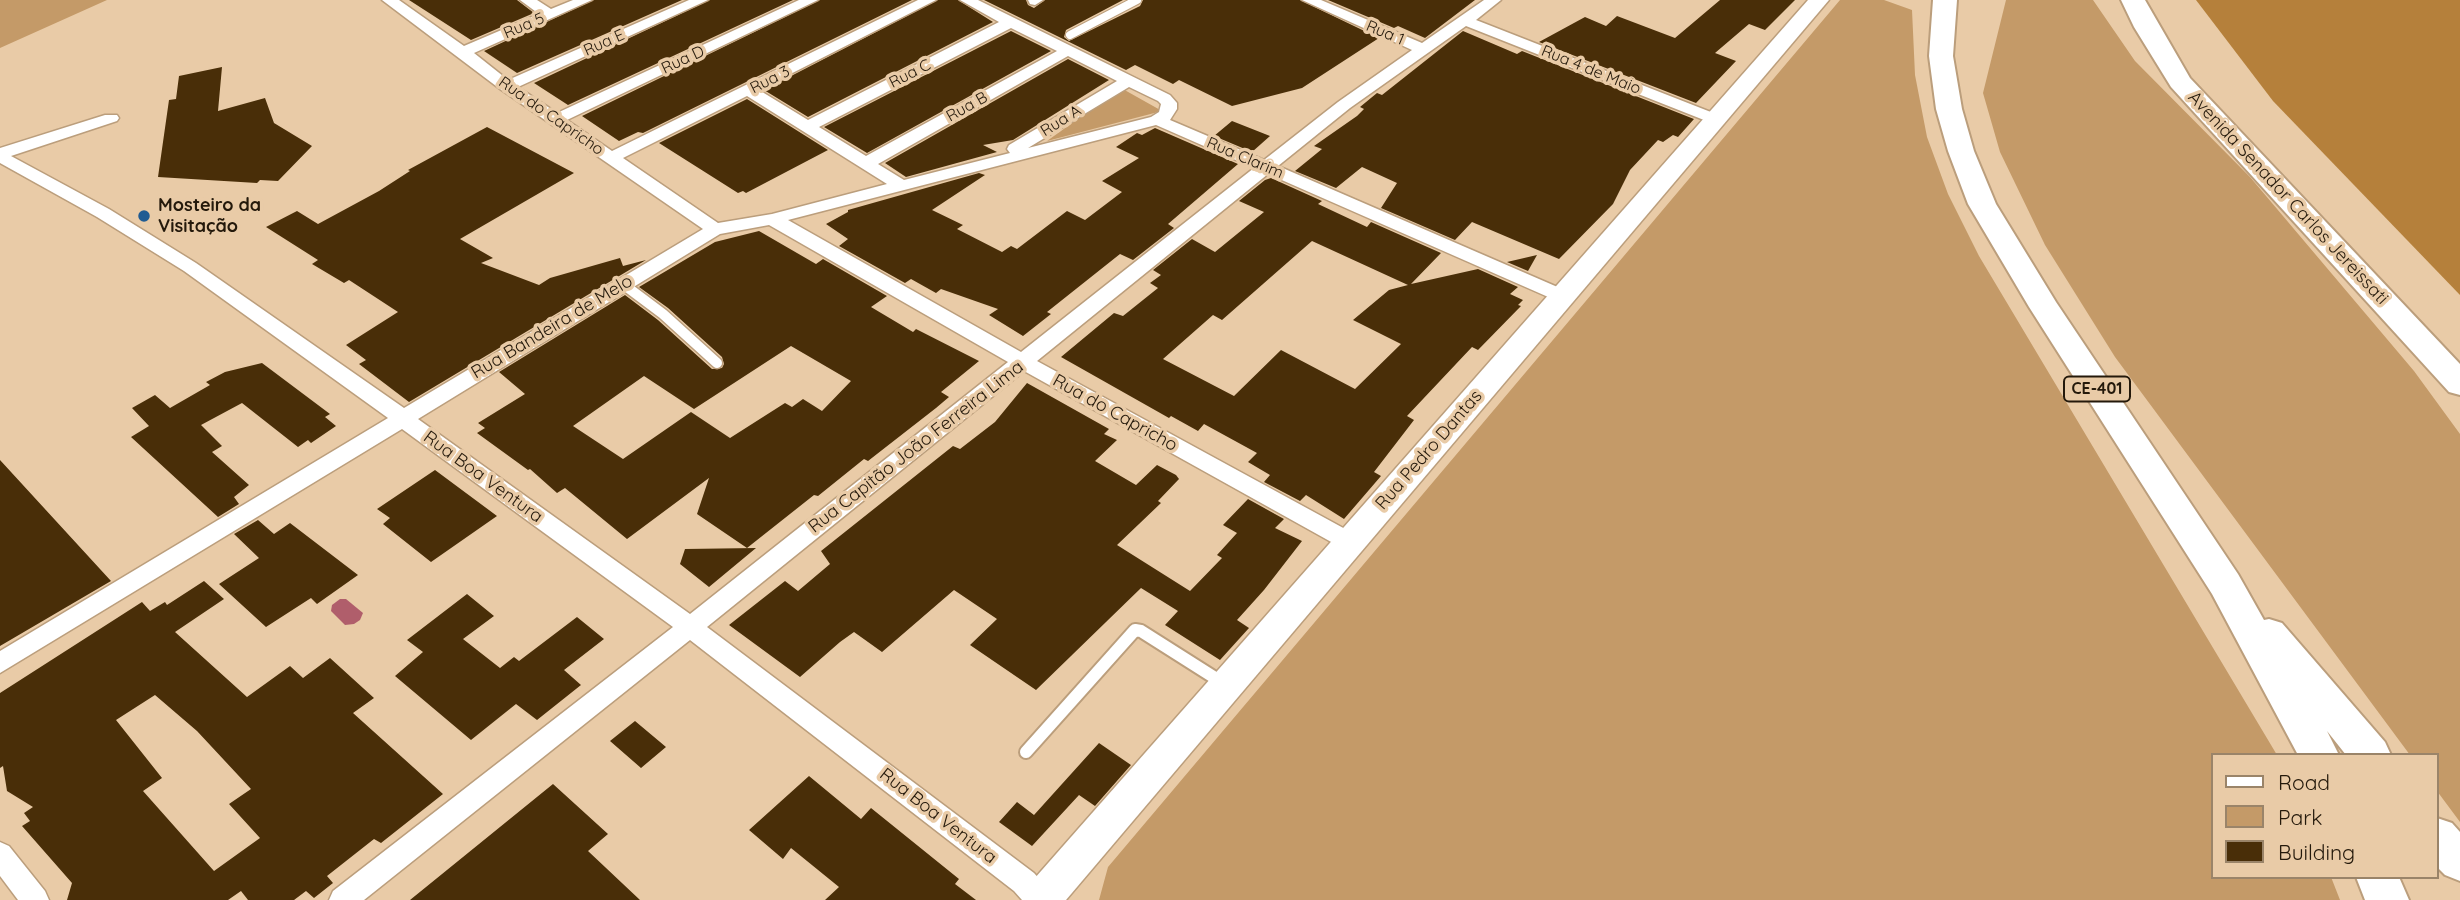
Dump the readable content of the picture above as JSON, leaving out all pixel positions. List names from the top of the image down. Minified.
{"streets":{"main road":["Avenida Senador Carlos Jereissati","CE-401","Rua Pedro Dantas"],"street":["Rua 5","Rua 1","Rua E","Rua D","Rua 4 de Maio","Rua C","Rua 3","Rua B","Rua do Capricho","Rua A","Rua Clarim","Rua Bandeira de Melo","Rua Capitão João Ferreira Lima","Rua Boa Ventura"]},"crossings":[["Rua 5","Rua do Capricho"],["Rua 1","Rua Capitão João Ferreira Lima"],["Rua E","Rua do Capricho"],["Rua D","Rua do Capricho"],["Rua 4 de Maio","Rua Capitão João Ferreira Lima"],["Rua 4 de Maio","Rua Pedro Dantas"],["Rua 3","Rua do Capricho"],["Rua do Capricho","Rua Bandeira de Melo"],["Rua do Capricho","Rua Capitão João Ferreira Lima"],["Rua do Capricho","Rua Pedro Dantas"],["Rua A","Rua Bandeira de Melo"],["Rua Clarim","Rua Bandeira de Melo"],["Rua Clarim","Rua Capitão João Ferreira Lima"],["Rua Clarim","Rua Pedro Dantas"],["Rua Bandeira de Melo","Rua Boa Ventura"],["Rua Capitão João Ferreira Lima","Rua Boa Ventura"],["Rua Pedro Dantas","Rua Boa Ventura"]],"places":["Mosteiro da Visitação"],"legend":["Road","Park","Building"]}
